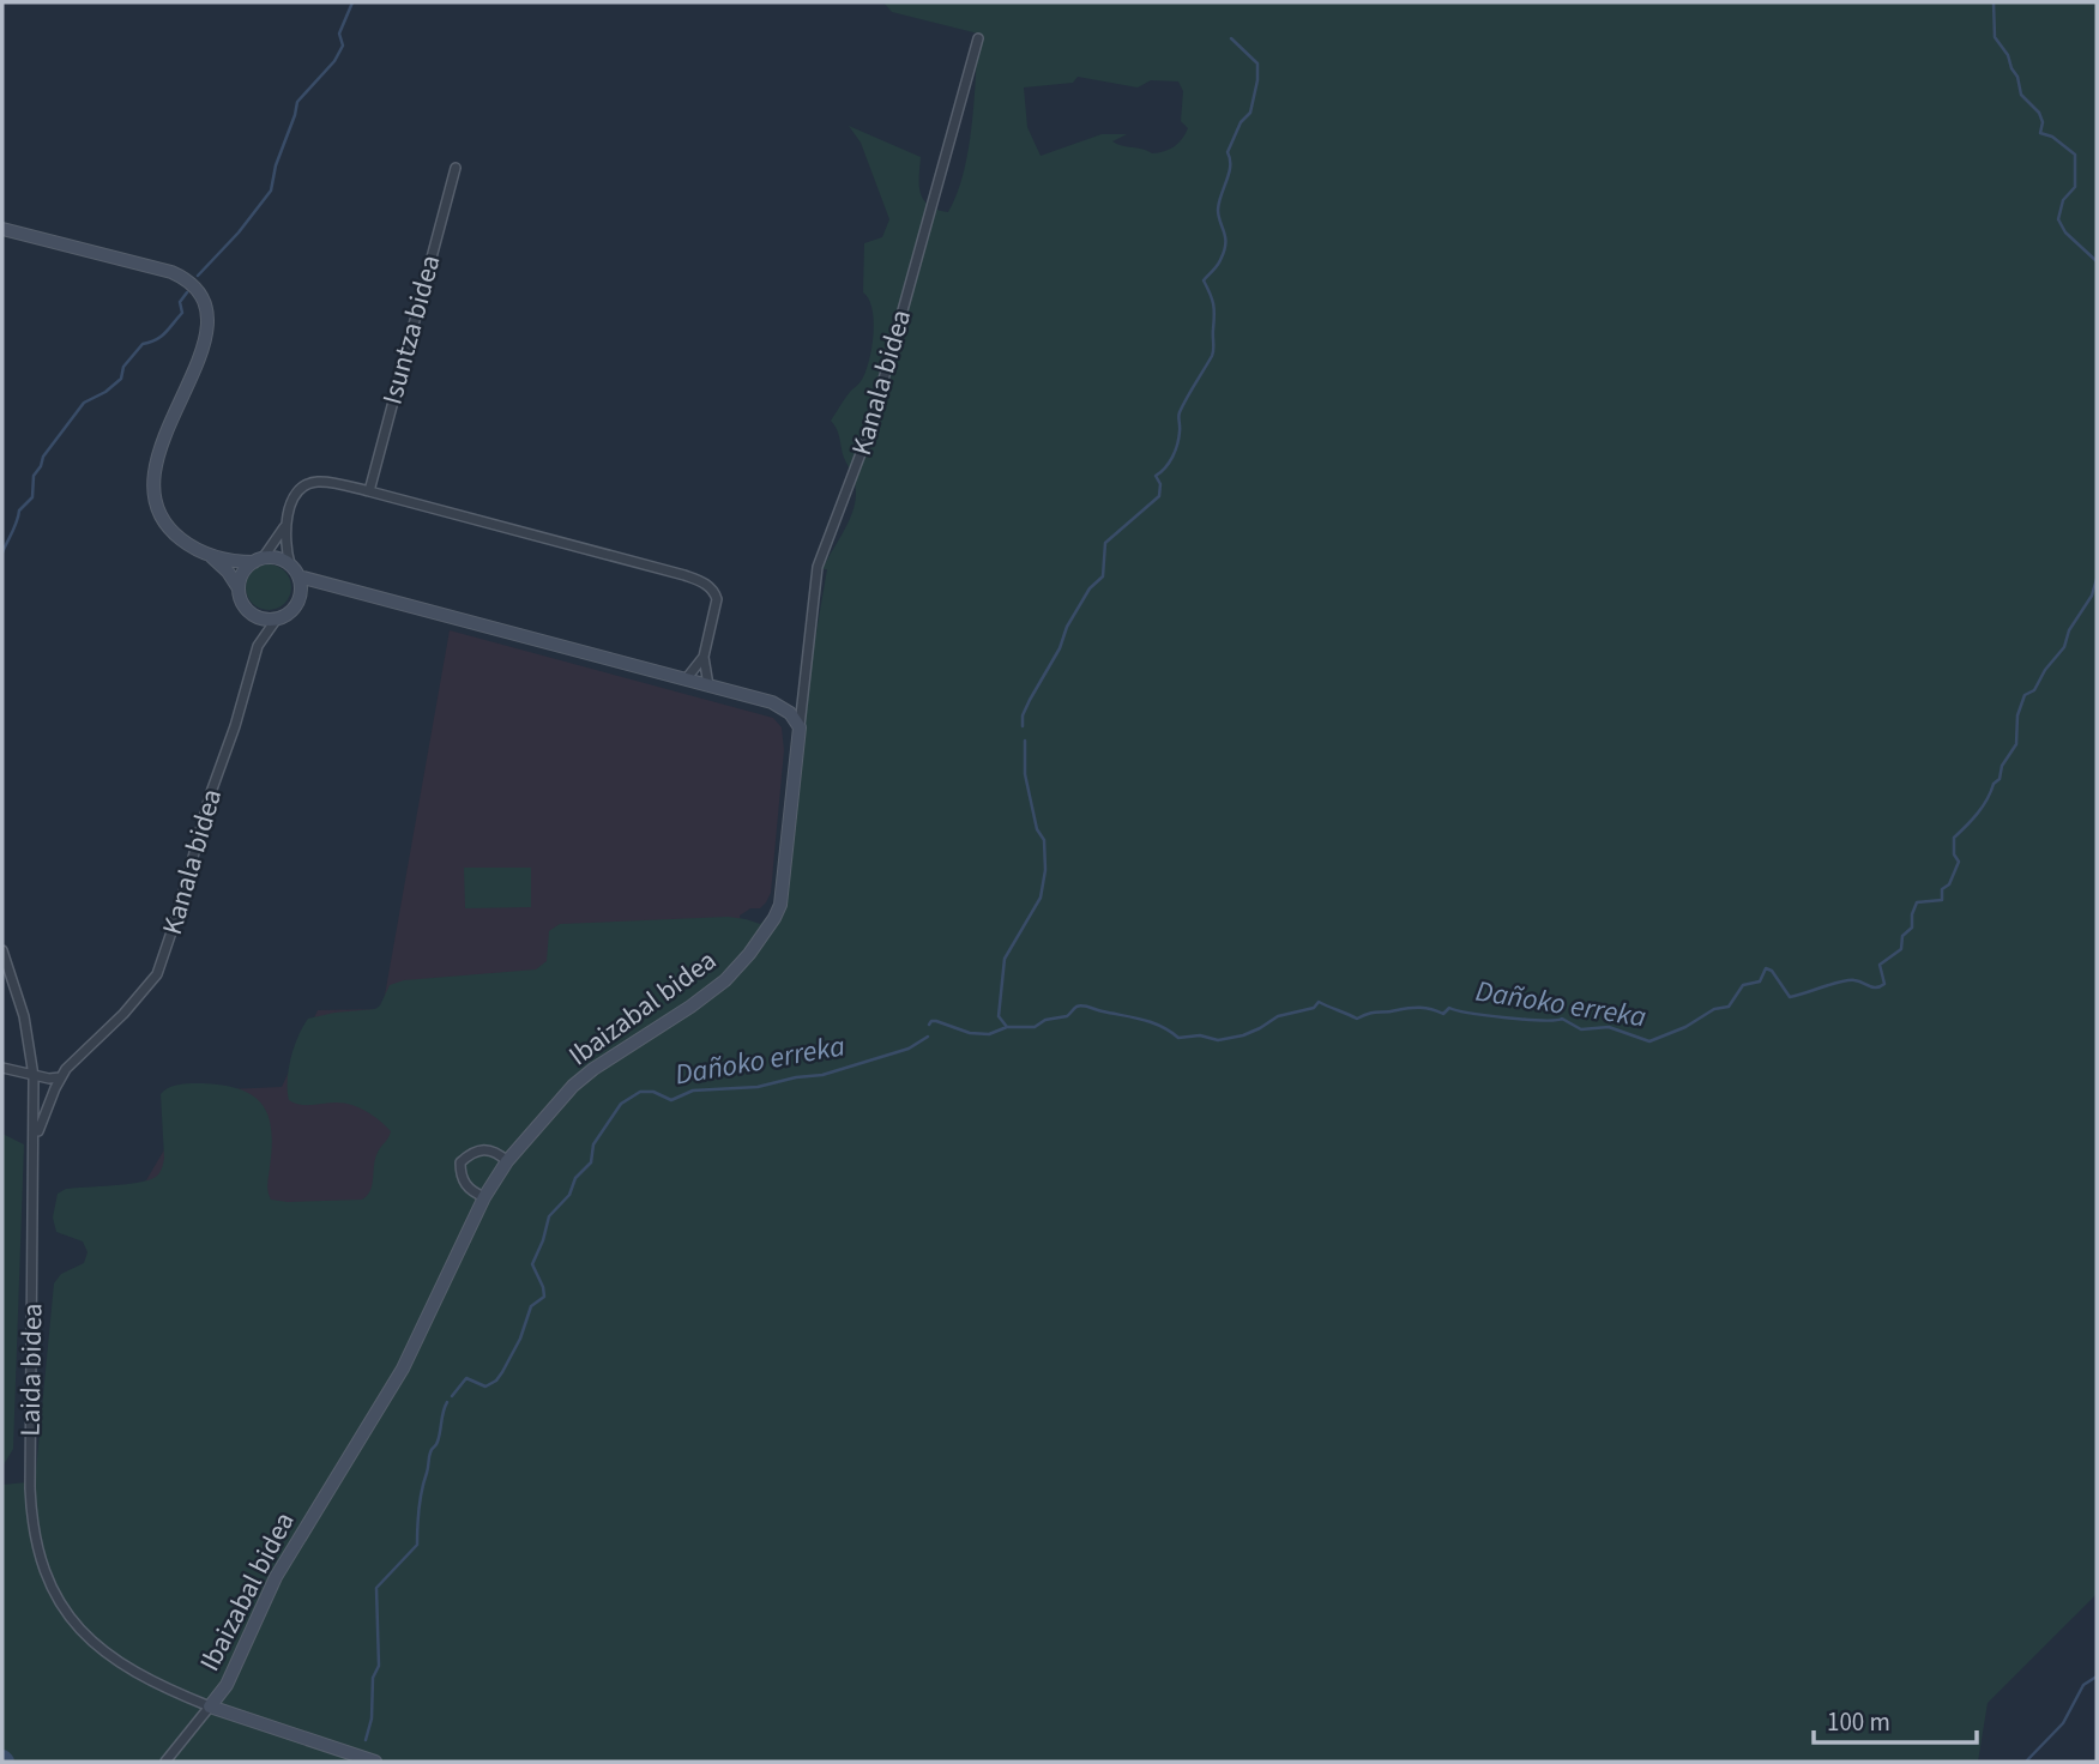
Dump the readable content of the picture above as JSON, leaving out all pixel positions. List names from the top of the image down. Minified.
{"streets":{"street":["Isuntza bidea","Kanala bidea","Ibaizabal bidea","Laida bidea"]},"crossings":[["Kanala bidea","Ibaizabal bidea"],["Kanala bidea","Laida bidea"],["Ibaizabal bidea","Laida bidea"]],"water":["Dañoko erreka"],"scale_bar":"100 m"}
